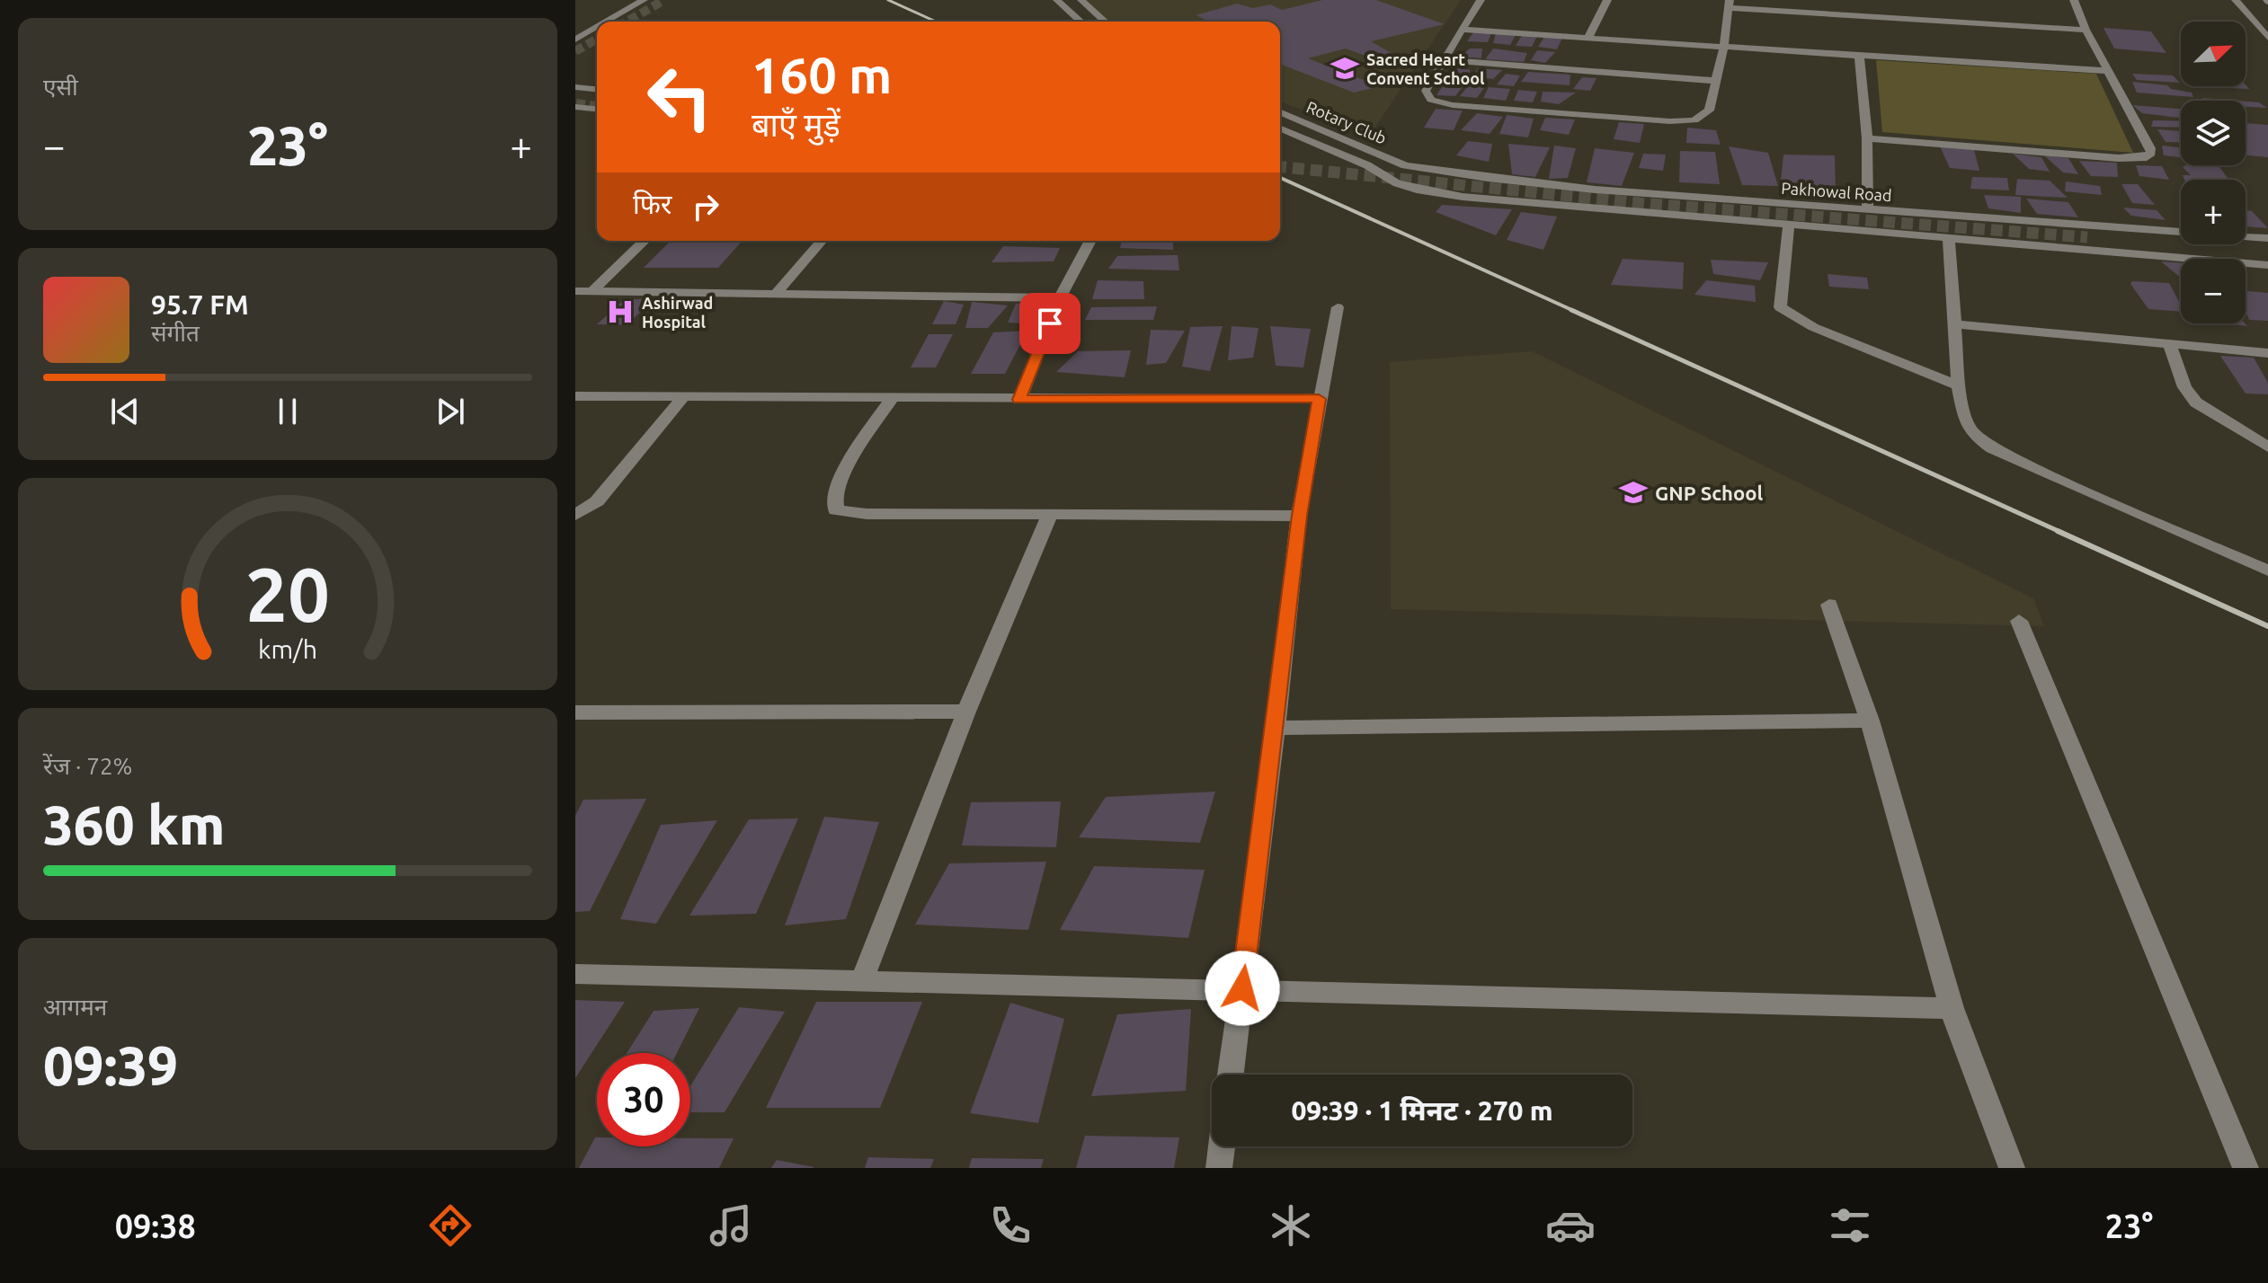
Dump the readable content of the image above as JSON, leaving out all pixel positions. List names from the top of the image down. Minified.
{"streets":{"street":["Rotary Club","Pakhowal Road"]},"crossings":[["Rotary Club","Pakhowal Road"]],"places":{"school or university":["Sacred Heart Convent School","GNP School"],"hospital":["Ashirwad Hospital"]},"north":"top right","page":{"tile":["एसी",["रेंज · 72%","360 km"],["आगमन","09:39"]],"map_buttons":["+","−"],"turn":["160 m","बाएँ मुड़ें"],"heat":["−","23°","+"],"then":"फिर","song":["95.7 FM","संगीत"],"limit":"30","trip":"09:39 · 1 मिनट · 270 m","tabs":["09:38","23°"],"gauge":["20","km/h"]}}
